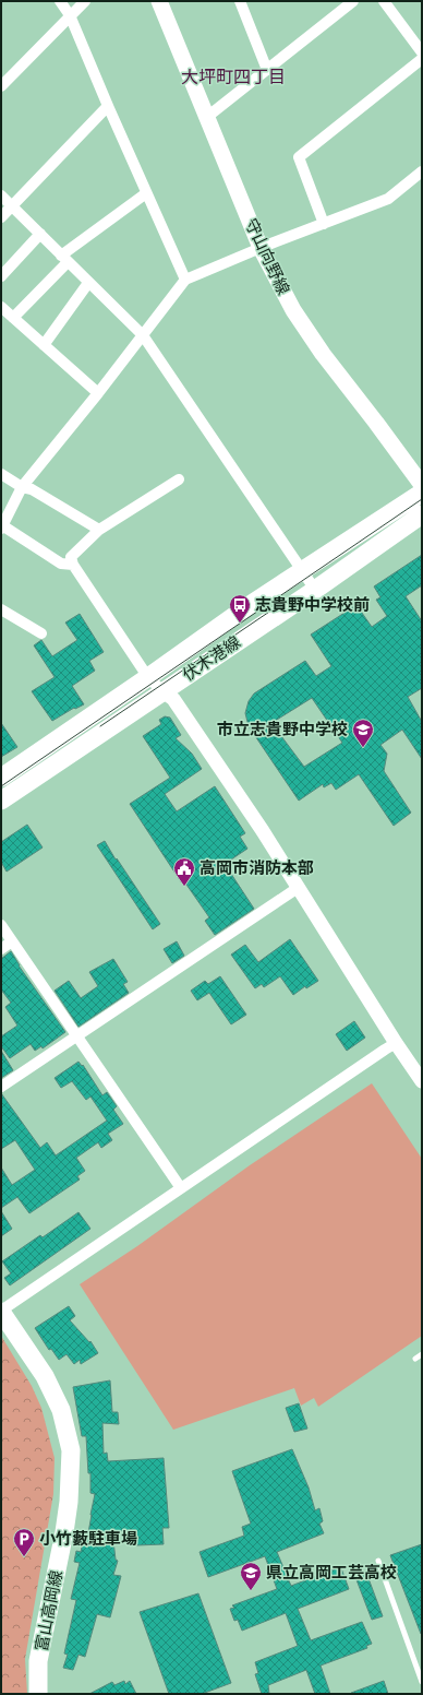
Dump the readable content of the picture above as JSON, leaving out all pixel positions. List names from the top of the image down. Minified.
{"streets":{"main road":["守山向野線","伏木港線","富山高岡線"]},"districts":["大坪町四丁目"],"places":{"bus stop":["志貴野中学校前"],"school or university":["市立志貴野中学校","県立高岡工芸高校"],"public building":["高岡市消防本部"],"parking":["小竹藪駐車場"]}}
